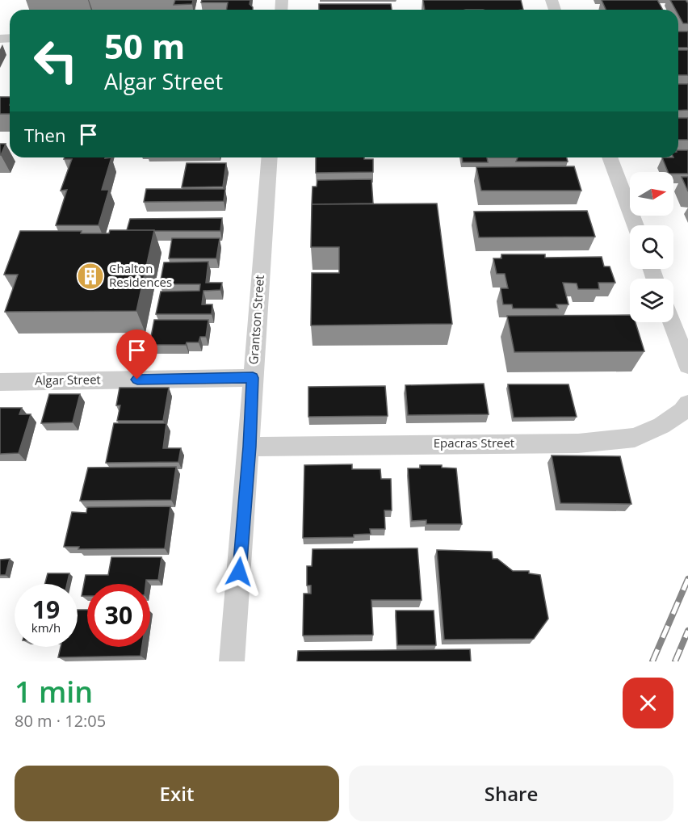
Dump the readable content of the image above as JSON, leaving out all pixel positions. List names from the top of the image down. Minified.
{"streets":{"street":["Grantson Street","Algar Street","Epacras Street"]},"crossings":[["Grantson Street","Algar Street"],["Grantson Street","Epacras Street"]],"places":{"building":["Chalton Residences"]},"north":"right","page":{"turn":["50 m","Algar Street"],"then":"Then","speed":"19 km/h","limit":"30","heading":["1 min","80 m · 12:05"],"buttons":["Exit","Share"]}}
